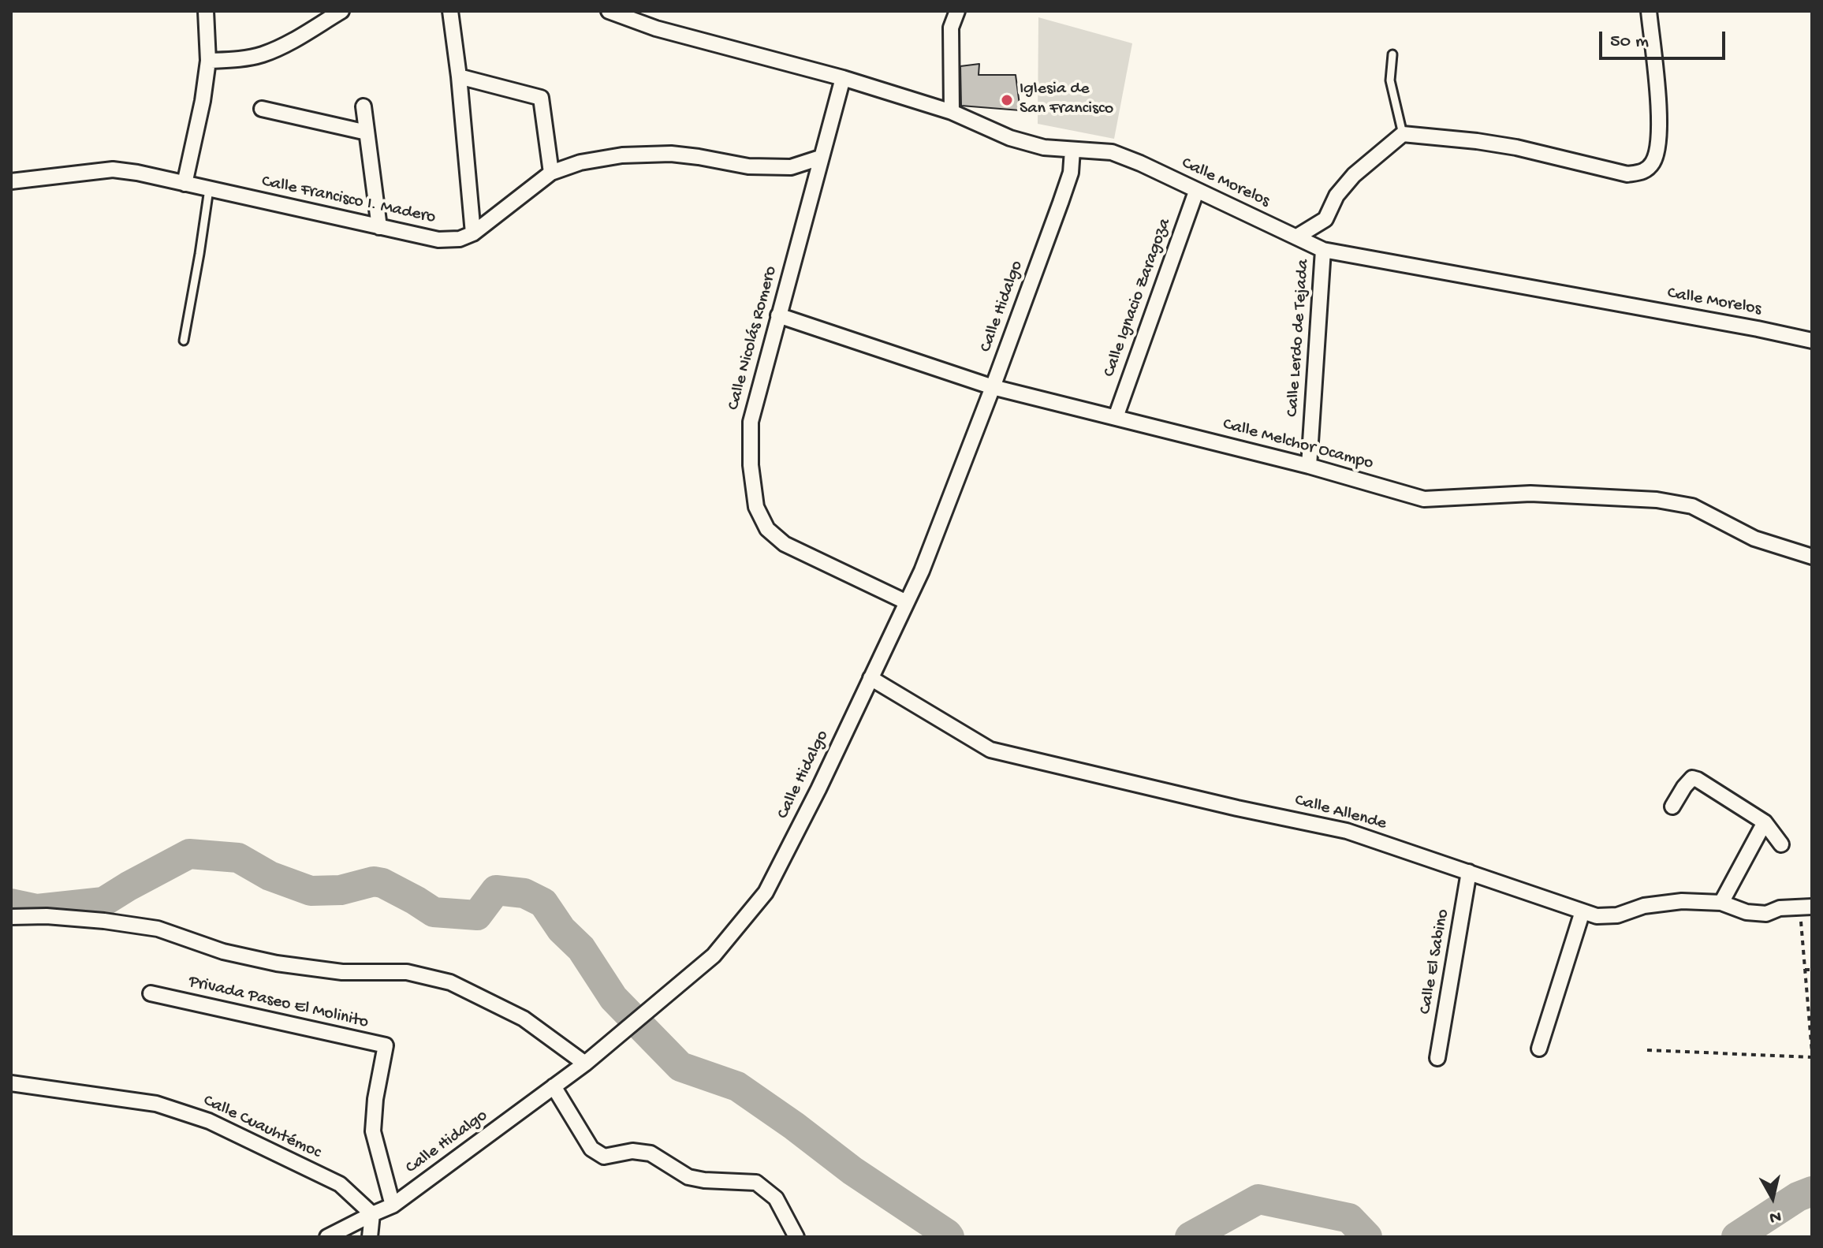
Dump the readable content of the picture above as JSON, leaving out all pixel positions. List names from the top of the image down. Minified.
{"streets":{"street":["Calle Morelos","Calle Francisco I. Madero","Calle Ignacio Zaragoza","Calle Hidalgo","Calle Nicolás Romero","Calle Lerdo de Tejada","Calle Melchor Ocampo","Calle Allende","Calle El Sabino","Privada Paseo El Molinito","Calle Cuauhtémoc"]},"crossings":[["Calle Morelos","Calle Ignacio Zaragoza"],["Calle Morelos","Calle Hidalgo"],["Calle Morelos","Calle Nicolás Romero"],["Calle Morelos","Calle Lerdo de Tejada"],["Calle Francisco I. Madero","Calle Nicolás Romero"],["Calle Ignacio Zaragoza","Calle Melchor Ocampo"],["Calle Hidalgo","Calle Nicolás Romero"],["Calle Hidalgo","Calle Melchor Ocampo"],["Calle Hidalgo","Calle Allende"],["Calle Hidalgo","Privada Paseo El Molinito"],["Calle Hidalgo","Calle Cuauhtémoc"],["Calle Nicolás Romero","Calle Melchor Ocampo"],["Calle Lerdo de Tejada","Calle Melchor Ocampo"],["Calle Allende","Calle El Sabino"]],"places":["Iglesia de San Francisco"],"scale_bar":"50 m","north":"bottom"}
